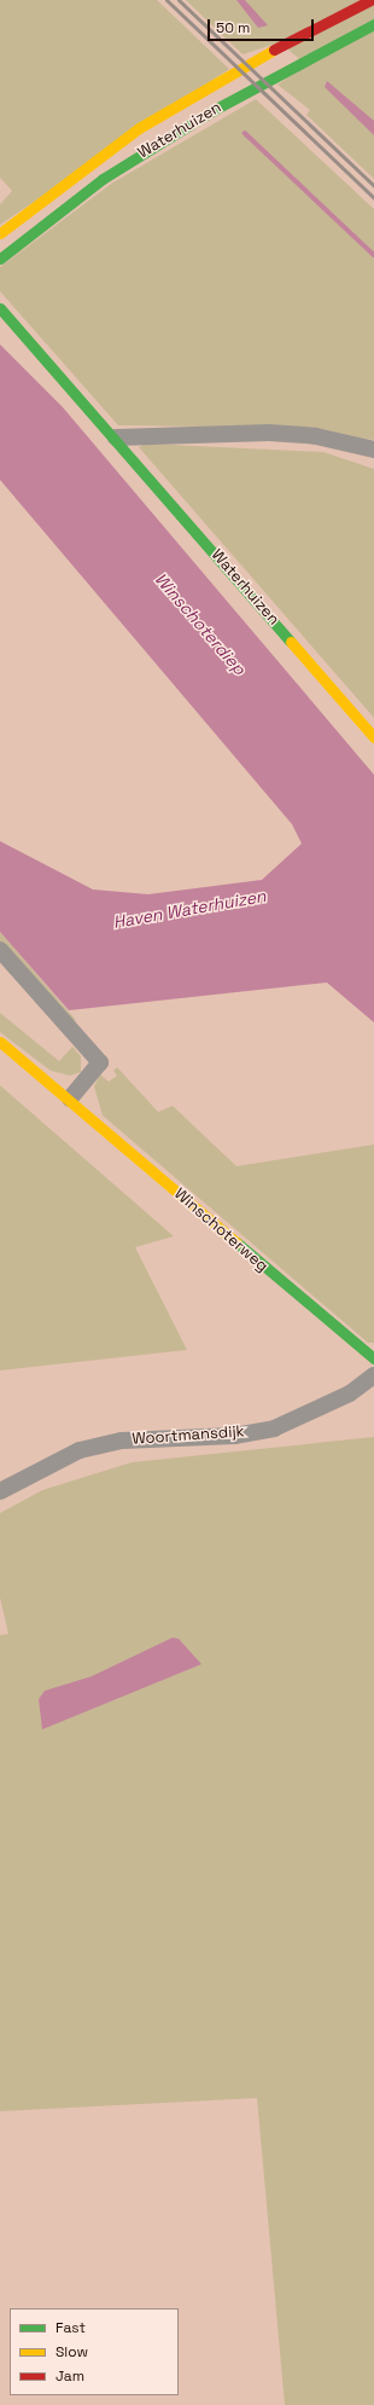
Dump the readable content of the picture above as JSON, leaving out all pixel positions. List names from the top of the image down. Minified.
{"streets":{"street":["Waterhuizen","Winschoterweg","Woortmansdijk"]},"water":["Winschoterdiep","Haven Waterhuizen"],"legend":["Fast","Slow","Jam"],"scale_bar":"50 m"}
